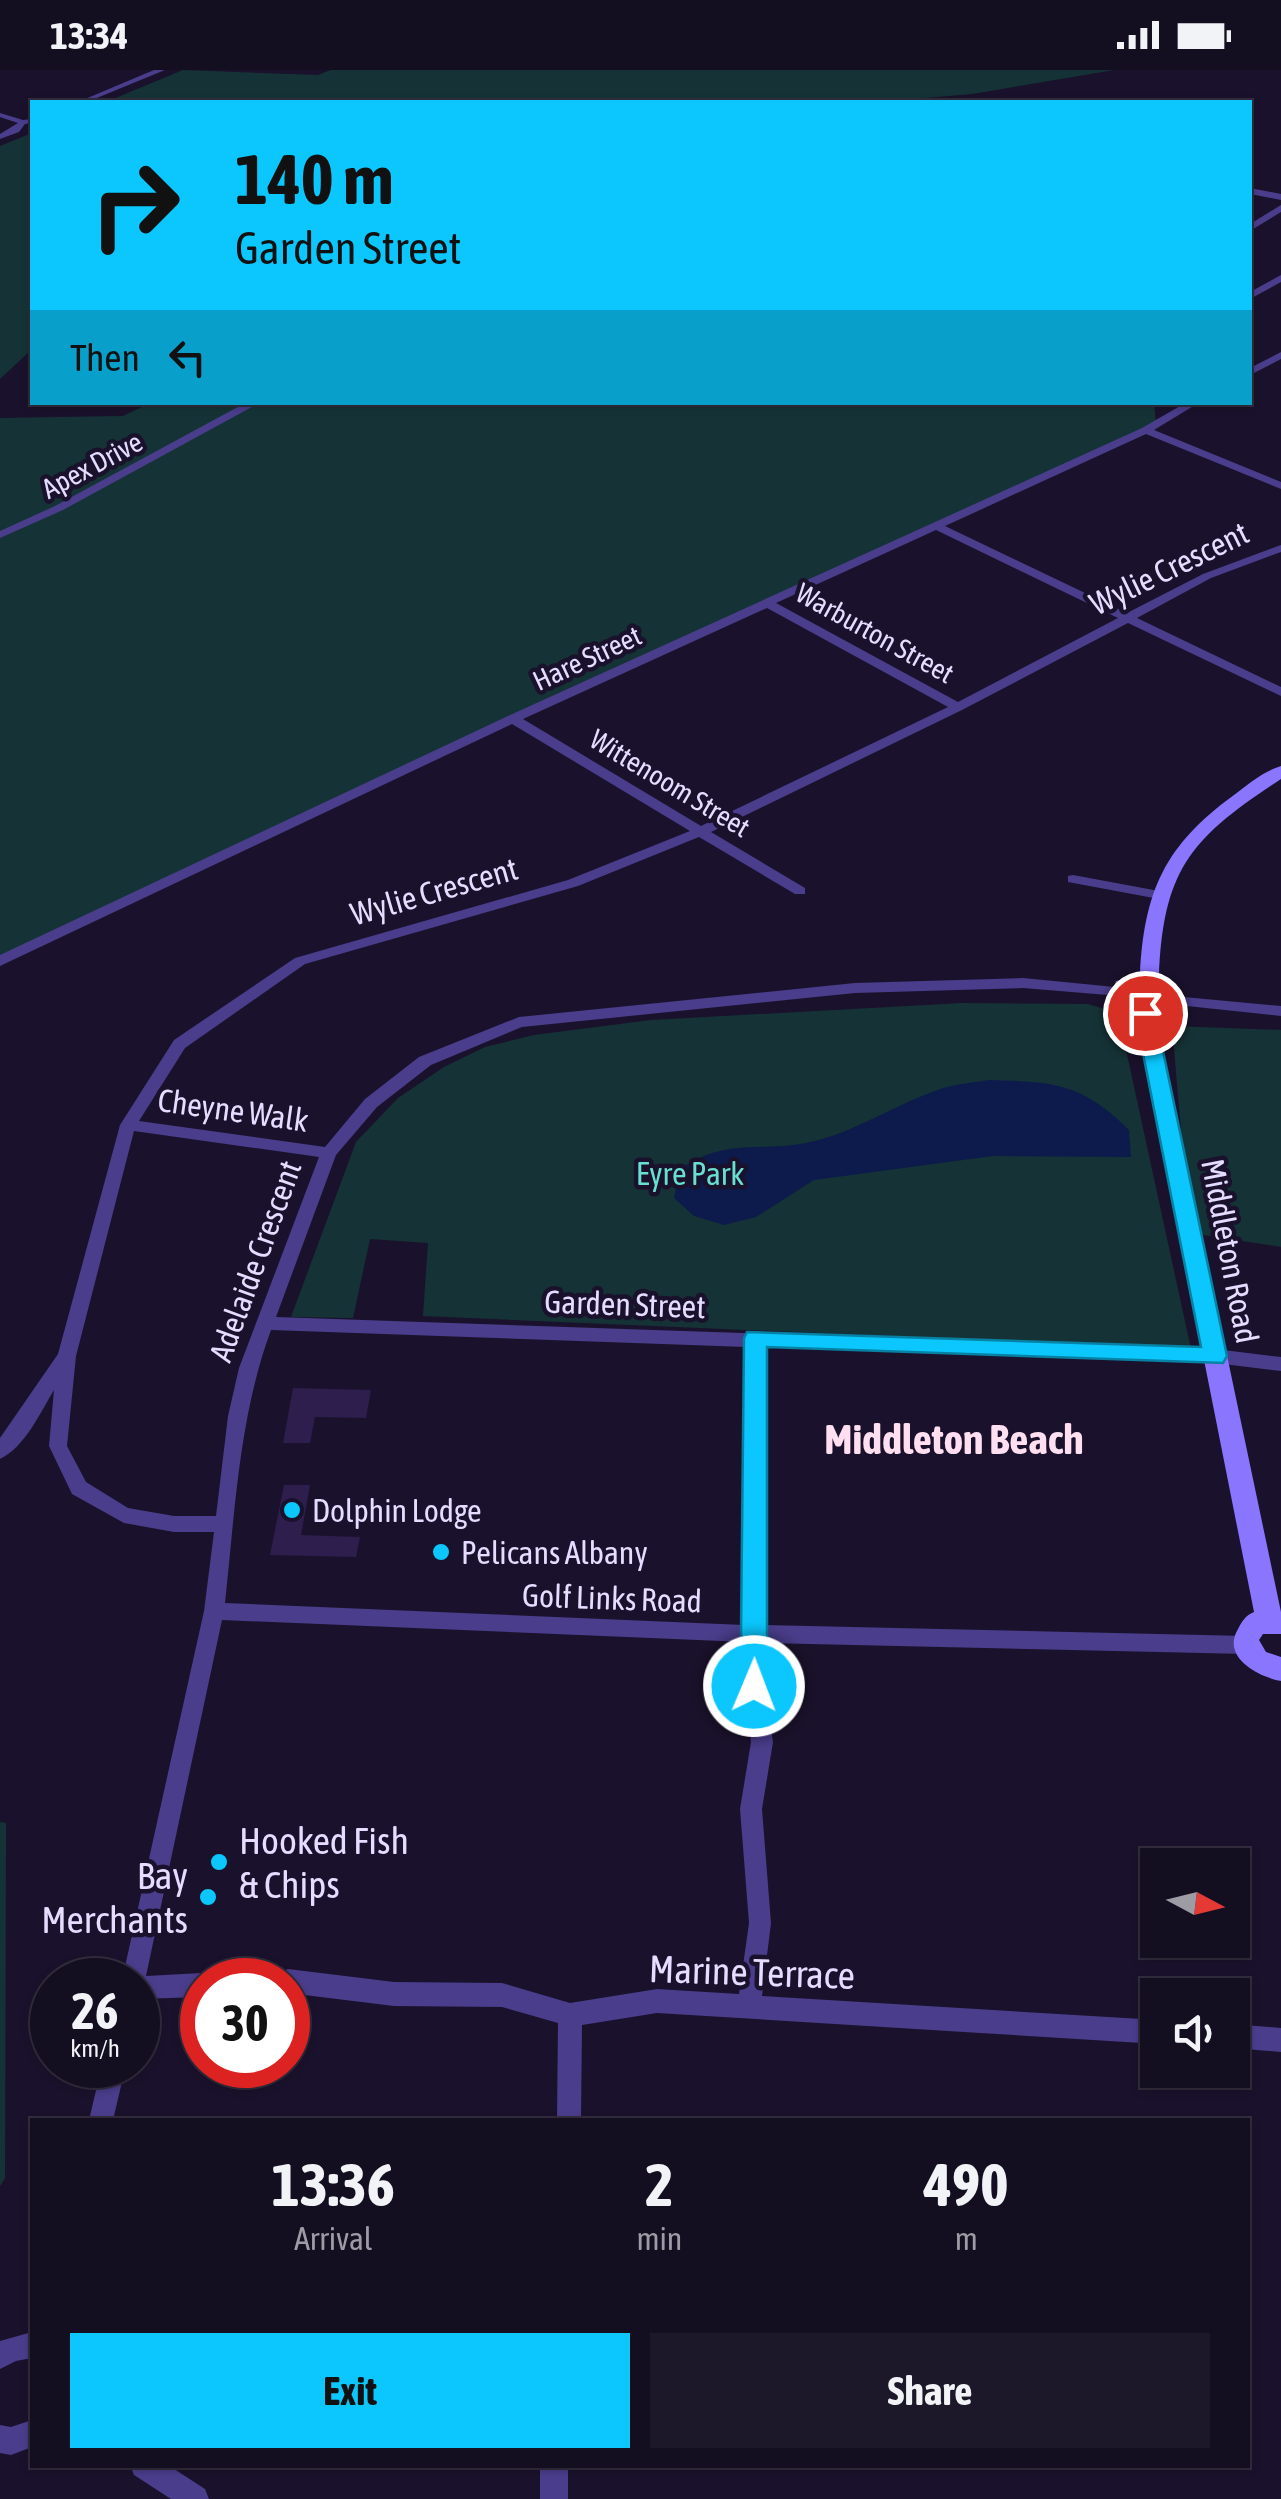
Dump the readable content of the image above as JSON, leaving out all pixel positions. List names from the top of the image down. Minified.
{"streets":{"main road":["Middleton Road"],"street":["Apex Drive","Wylie Crescent","Warburton Street","Hare Street","Wittenoom Street","Cheyne Walk","Adelaide Crescent","Garden Street","Golf Links Road","Marine Terrace"]},"crossings":[["Wylie Crescent","Warburton Street"],["Wylie Crescent","Wittenoom Street"],["Wylie Crescent","Cheyne Walk"],["Wylie Crescent","Adelaide Crescent"],["Warburton Street","Hare Street"],["Hare Street","Wittenoom Street"],["Cheyne Walk","Adelaide Crescent"],["Middleton Road","Adelaide Crescent"],["Middleton Road","Garden Street"],["Adelaide Crescent","Garden Street"],["Adelaide Crescent","Golf Links Road"]],"districts":["Middleton Beach"],"parks":["Eyre Park"],"places":["Dolphin Lodge","Pelicans Albany","Hooked Fish & Chips","Bay Merchants"],"north":"right","page":{"status":"13:34","turn":["140 m","Garden Street"],"then":"Then","speed":"26 km/h","limit":"30","eta":["13:36","Arrival","2","min","490","m"],"buttons":["Exit","Share"]}}
